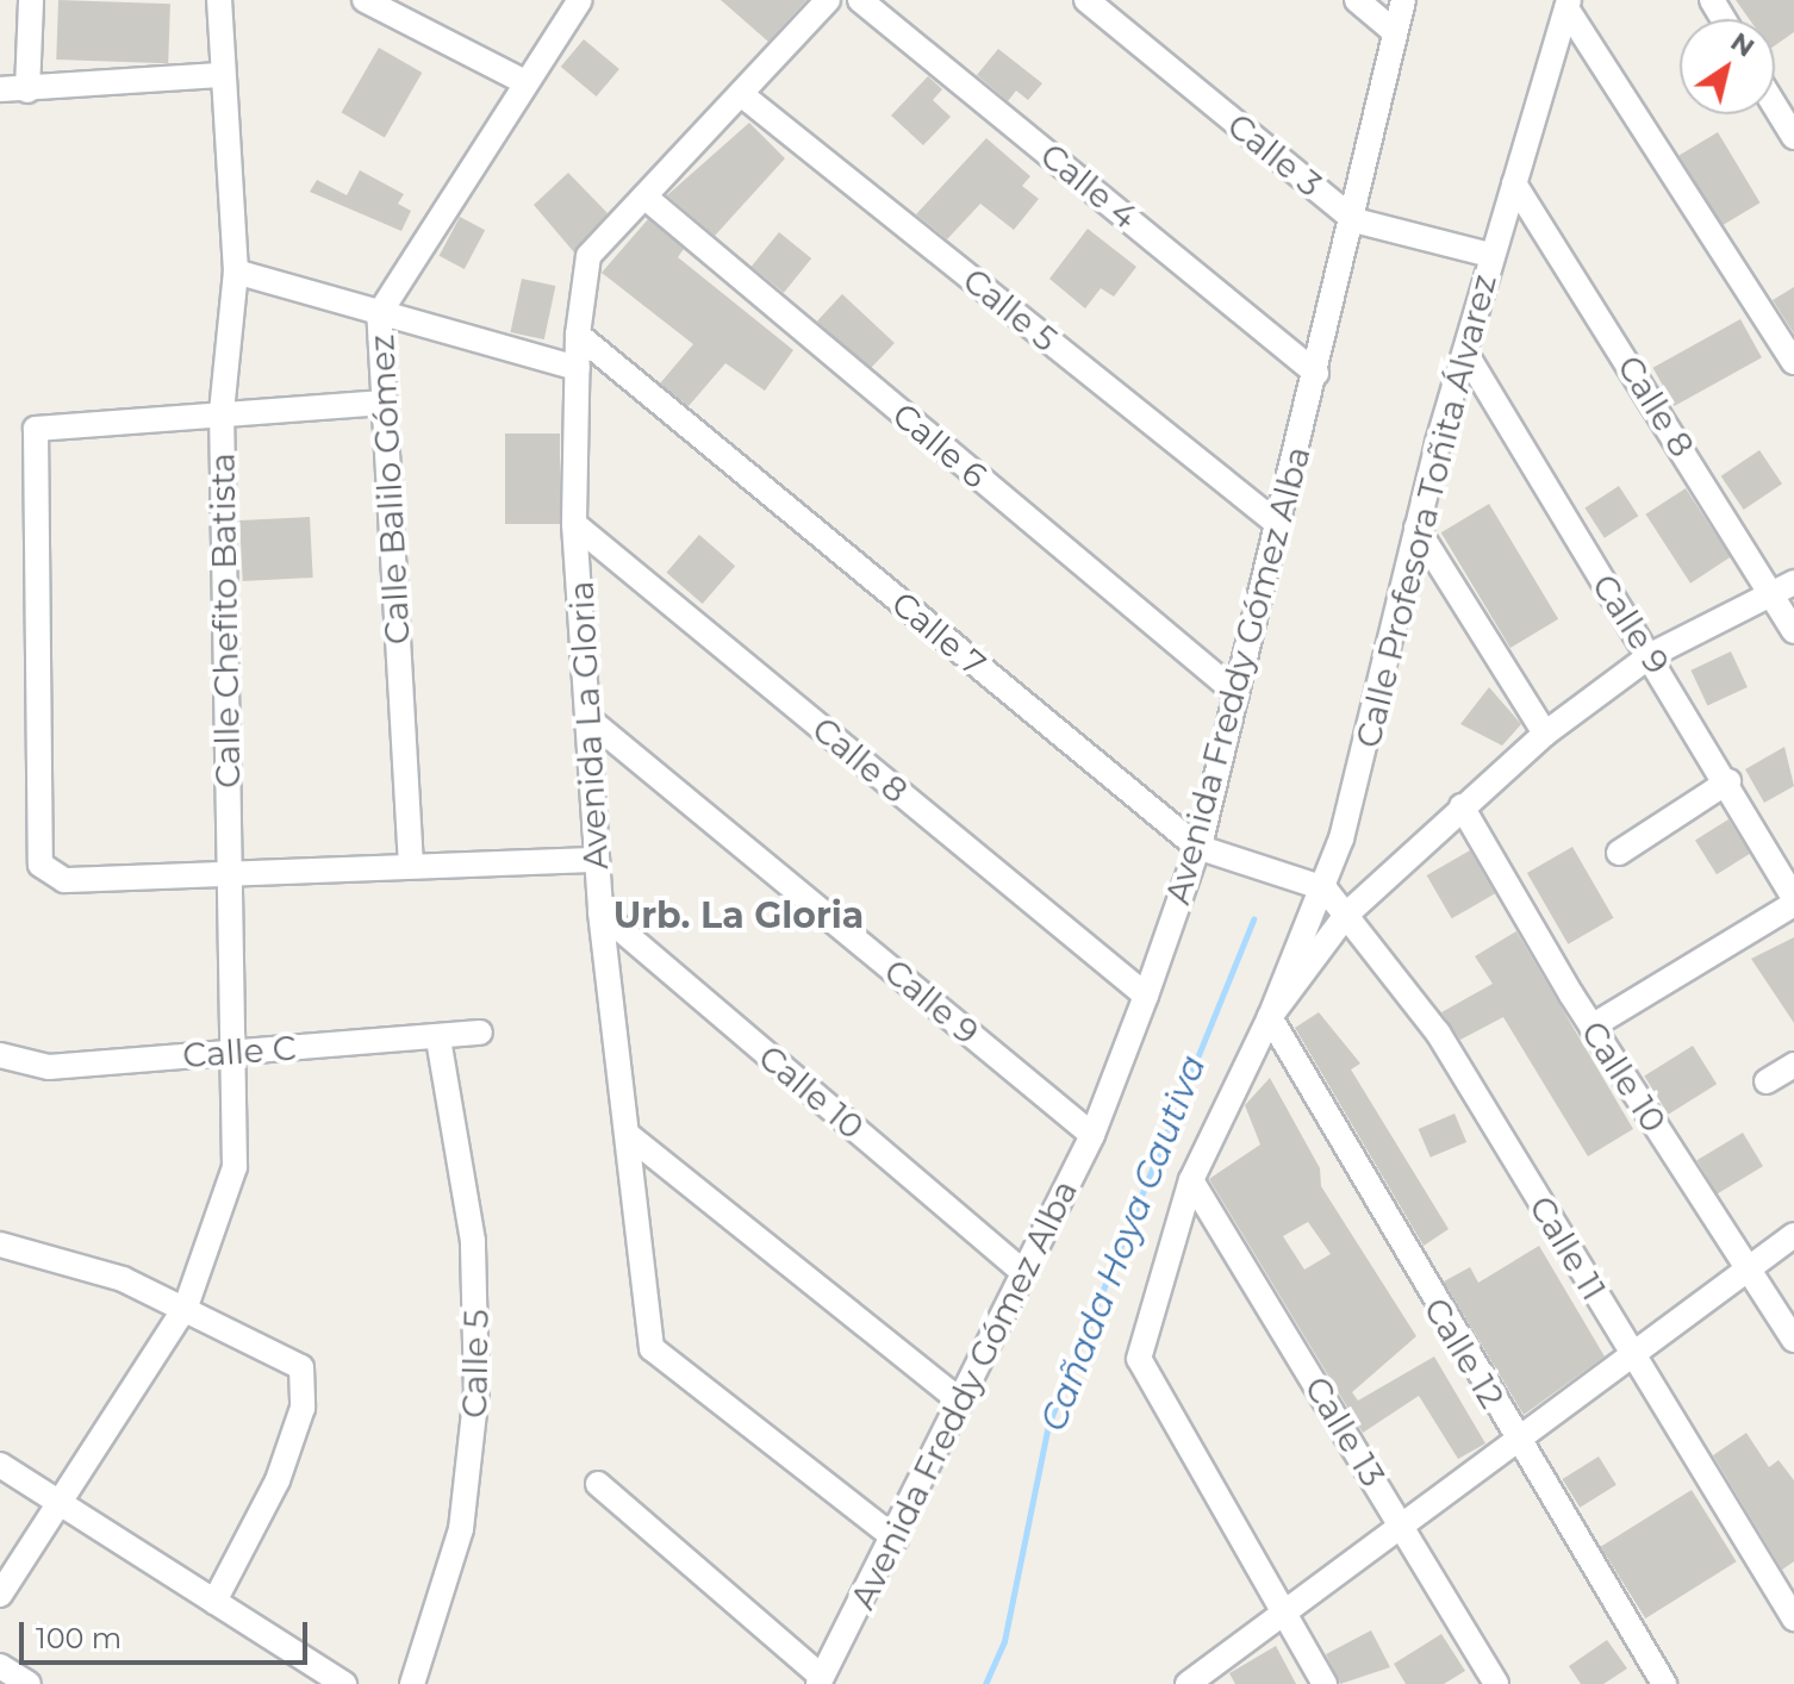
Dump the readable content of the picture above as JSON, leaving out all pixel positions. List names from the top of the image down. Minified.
{"streets":{"street":["Calle 3","Calle 4","Calle 5","Calle 8","Calle 6","Calle Balilo Gómez","Calle Profesora Toñita Álvarez","Calle Chefito Batista","Calle 9","Calle 7","Avenida Freddy Gómez Alba","Avenida La Gloria","Calle C","Calle 10","Calle 11","Calle 12","Calle 13"]},"crossings":[["Calle 3","Calle Profesora Toñita Álvarez"],["Calle 3","Avenida Freddy Gómez Alba"],["Calle 4","Avenida Freddy Gómez Alba"],["Calle 5","Avenida Freddy Gómez Alba"],["Calle 5","Avenida La Gloria"],["Calle 5","Calle C"],["Calle 8","Calle Profesora Toñita Álvarez"],["Calle 8","Avenida Freddy Gómez Alba"],["Calle 8","Avenida La Gloria"],["Calle 6","Avenida Freddy Gómez Alba"],["Calle 6","Avenida La Gloria"],["Calle Profesora Toñita Álvarez","Calle 9"],["Calle Profesora Toñita Álvarez","Calle 7"],["Calle Profesora Toñita Álvarez","Calle 11"],["Calle Profesora Toñita Álvarez","Calle 12"],["Calle Chefito Batista","Calle C"],["Calle 9","Avenida Freddy Gómez Alba"],["Calle 9","Avenida La Gloria"],["Calle 7","Avenida Freddy Gómez Alba"],["Calle 7","Avenida La Gloria"],["Calle 7","Calle 11"],["Avenida Freddy Gómez Alba","Avenida La Gloria"],["Avenida Freddy Gómez Alba","Calle 10"],["Avenida La Gloria","Calle 10"]],"districts":["Urb. La Gloria"],"water":["Cañada Hoya Cautiva"],"scale_bar":"100 m","north":"top right"}
